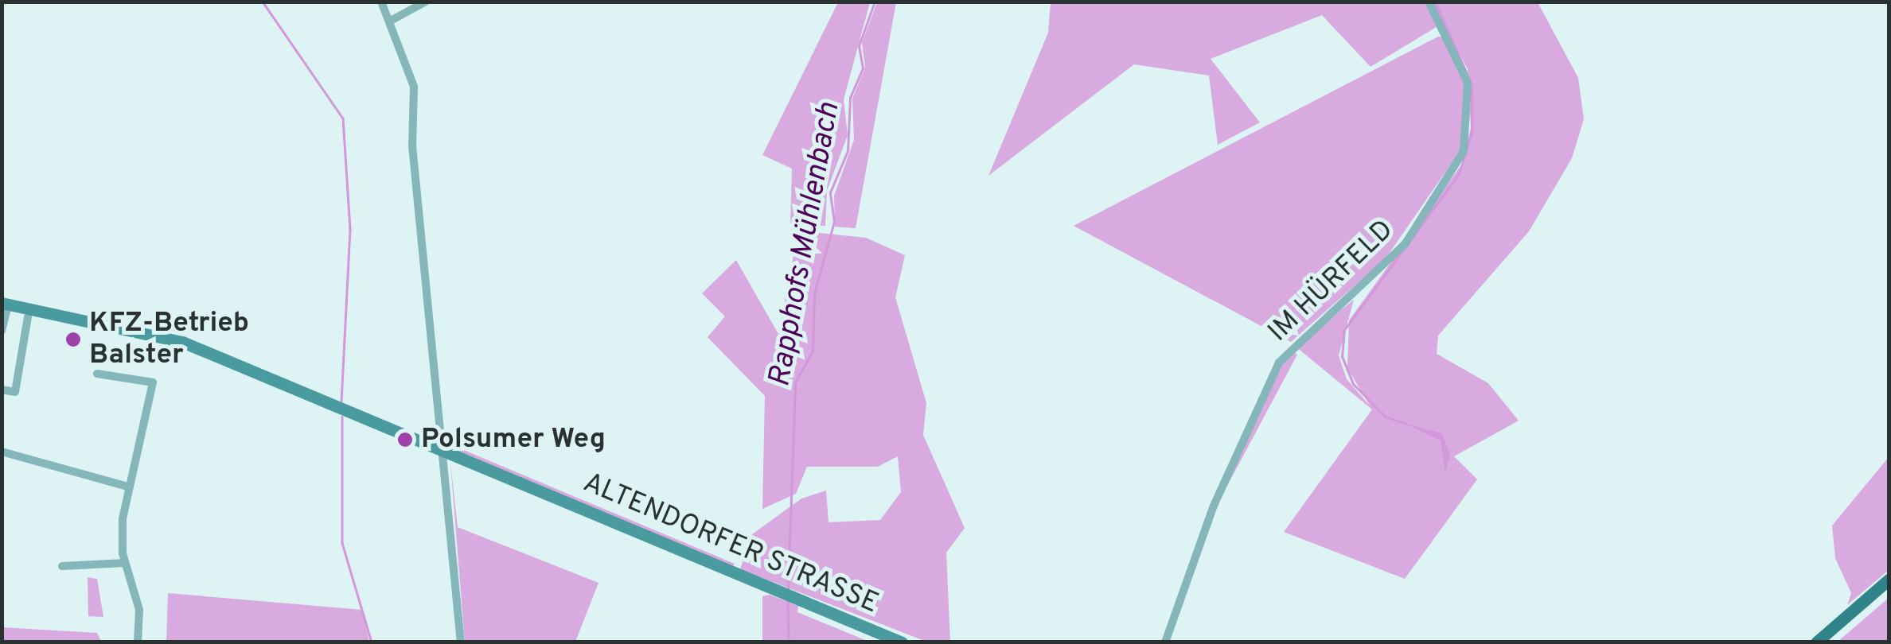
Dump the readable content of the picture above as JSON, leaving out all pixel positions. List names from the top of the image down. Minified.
{"streets":{"street":["IM HÜRFELD","ALTENDORFER STRASSE"]},"water":["Rapphofs Mühlenbach"],"places":["KFZ-Betrieb Balster","Polsumer Weg"]}
